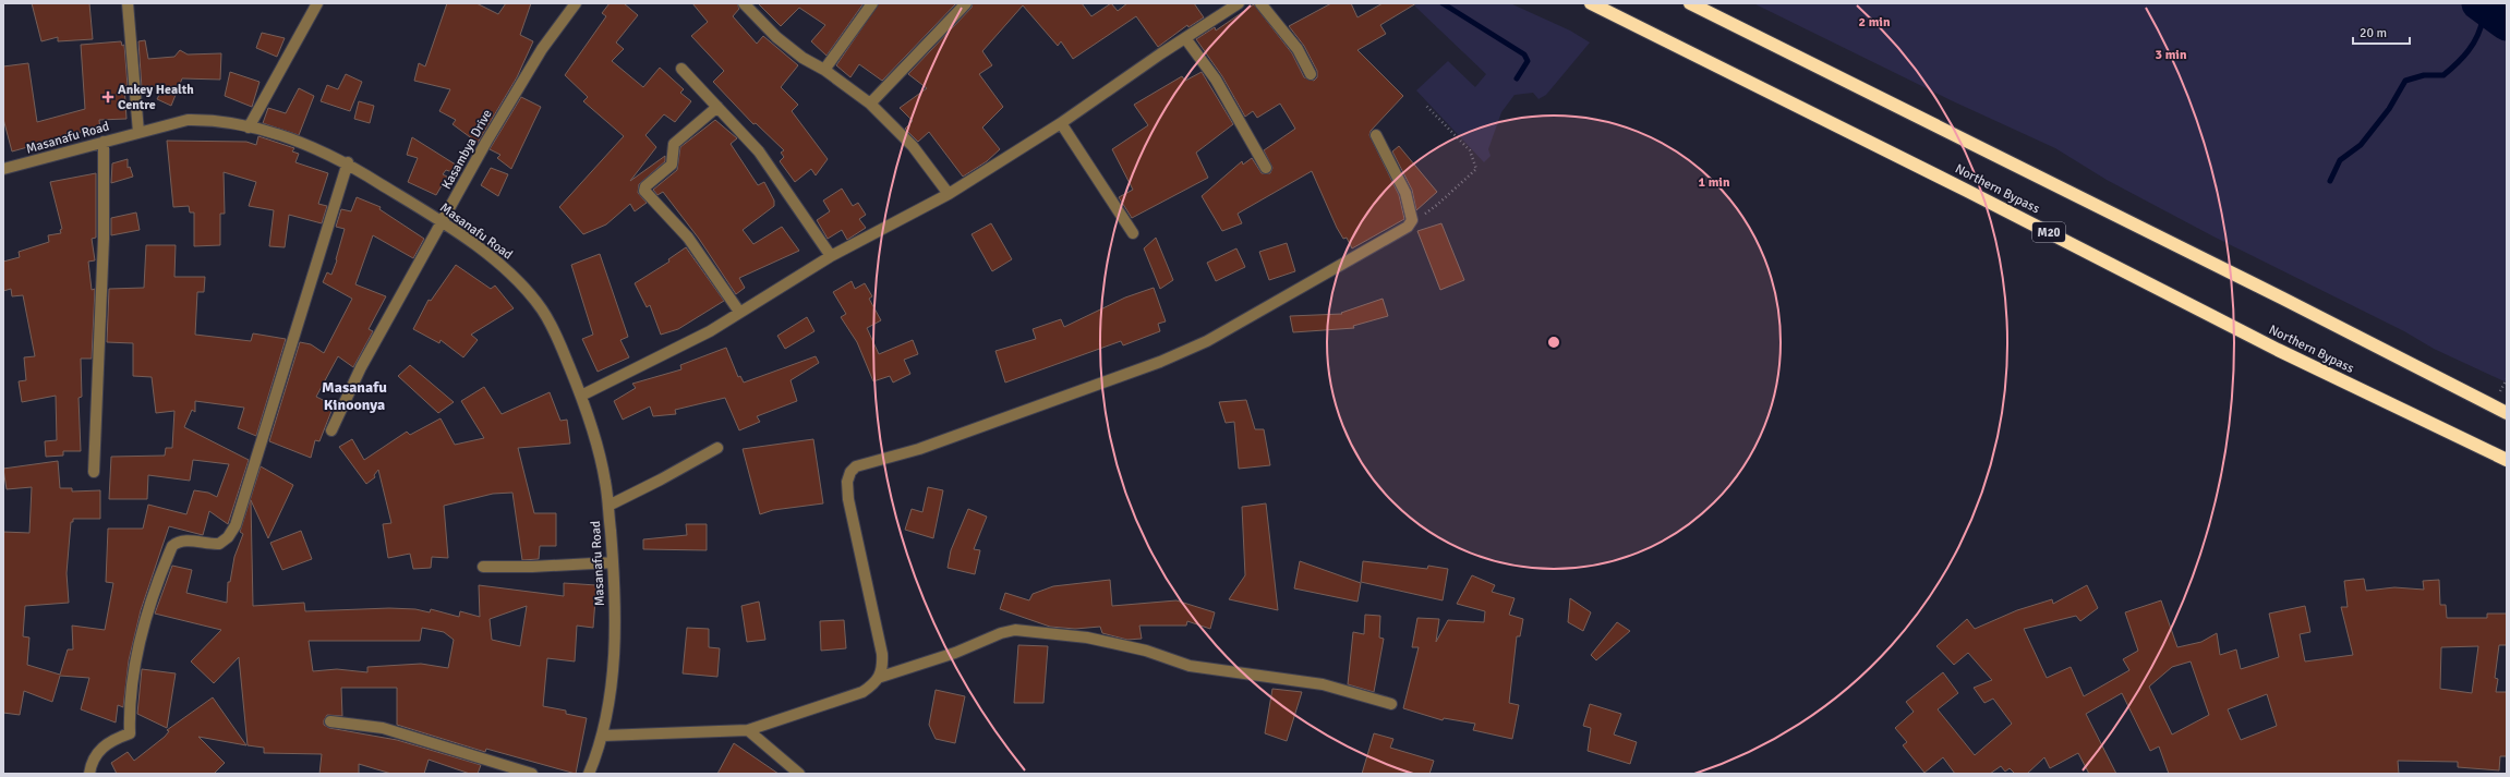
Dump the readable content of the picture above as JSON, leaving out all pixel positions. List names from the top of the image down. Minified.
{"streets":{"highway":["Northern Bypass","M20"],"street":["Masanafu Road","Kasambya Drive"]},"crossings":[["Masanafu Road","Kasambya Drive"]],"districts":["Masanafu Kinoonya"],"places":{"health":["Ankey Health Centre"]},"scale_bar":"20 m","rings":["2 min","3 min","1 min"]}
